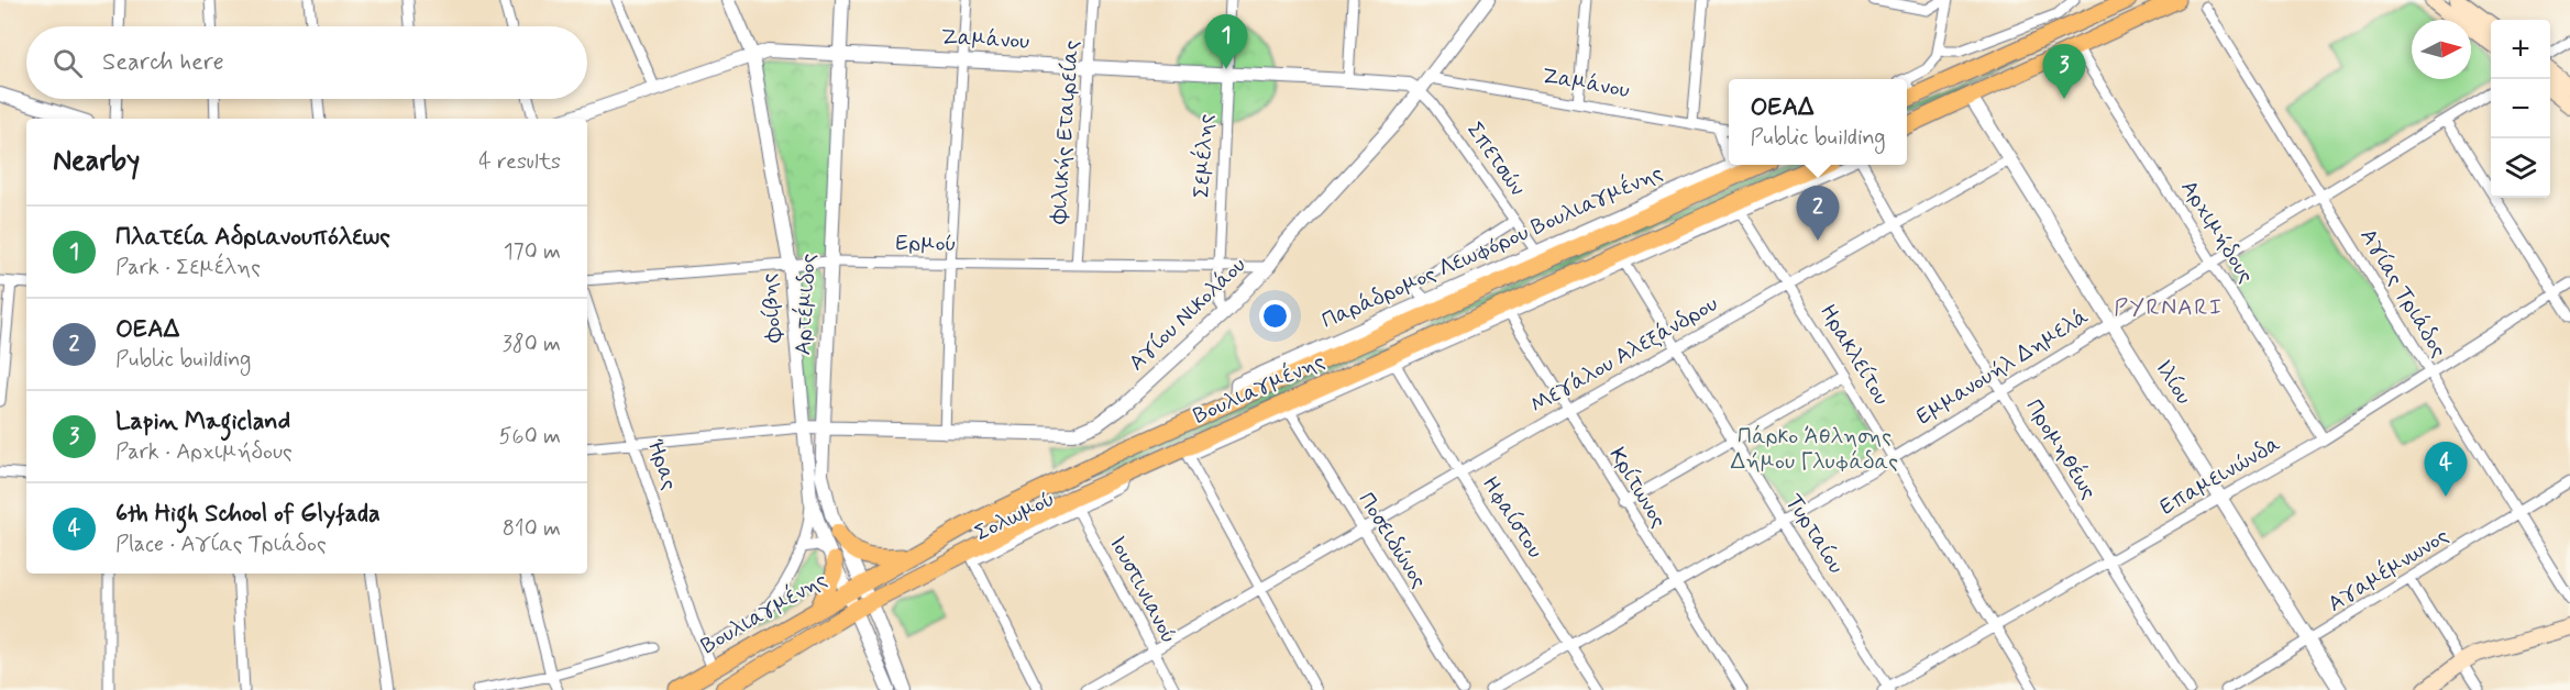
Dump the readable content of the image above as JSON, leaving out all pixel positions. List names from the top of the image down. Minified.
{"streets":{"main road":["Βουλιαγμένης"],"street":["Ζαμάνου","Φιλικής Εταιρείας","Σεμέλης","Σπετσών","Αρχιμήδους","Ερμού","Παράδρομος Λεωφόρου Βουλιαγμένης","Αγίας Τριάδος","Αρτέμιδος","Φοίβης","Αγίου Νικολάου","Μεγάλου Αλεξάνδρου","Ηρακλείτου","Εμμανουήλ Δημελά","Ιλίου","Προμηθέως","Ήρας","Επαμεινώνδα","Κρίτωνος","Σολωμού","Ηφαίστου","Τυρταίου","Ποσειδώνος","Αγαμέμνωνος","Ιουστινιανού"]},"crossings":[["Ζαμάνου","Φιλικής Εταιρείας"],["Ζαμάνου","Σεμέλης"],["Ζαμάνου","Σπετσών"],["Ζαμάνου","Αρτέμιδος"],["Ζαμάνου","Φοίβης"],["Ζαμάνου","Αγίου Νικολάου"],["Φιλικής Εταιρείας","Ερμού"],["Σεμέλης","Ερμού"],["Σεμέλης","Αγίου Νικολάου"],["Σπετσών","Παράδρομος Λεωφόρου Βουλιαγμένης"],["Σπετσών","Αγίου Νικολάου"],["Αρχιμήδους","Εμμανουήλ Δημελά"],["Αρχιμήδους","Επαμεινώνδα"],["Ερμού","Αρτέμιδος"],["Ερμού","Φοίβης"],["Ερμού","Αγίου Νικολάου"],["Παράδρομος Λεωφόρου Βουλιαγμένης","Βουλιαγμένης"],["Αγίας Τριάδος","Εμμανουήλ Δημελά"],["Αγίας Τριάδος","Επαμεινώνδα"],["Αγίας Τριάδος","Αγαμέμνωνος"],["Αρτέμιδος","Φοίβης"],["Αρτέμιδος","Αγίου Νικολάου"],["Αρτέμιδος","Βουλιαγμένης"],["Φοίβης","Αγίου Νικολάου"],["Φοίβης","Βουλιαγμένης"],["Μεγάλου Αλεξάνδρου","Ηρακλείτου"],["Μεγάλου Αλεξάνδρου","Ιλίου"],["Μεγάλου Αλεξάνδρου","Προμηθέως"],["Μεγάλου Αλεξάνδρου","Κρίτωνος"],["Μεγάλου Αλεξάνδρου","Ηφαίστου"],["Μεγάλου Αλεξάνδρου","Τυρταίου"],["Μεγάλου Αλεξάνδρου","Ποσειδώνος"],["Μεγάλου Αλεξάνδρου","Ιουστινιανού"],["Ηρακλείτου","Εμμανουήλ Δημελά"],["Ηρακλείτου","Επαμεινώνδα"],["Εμμανουήλ Δημελά","Ιλίου"],["Εμμανουήλ Δημελά","Προμηθέως"],["Εμμανουήλ Δημελά","Κρίτωνος"],["Εμμανουήλ Δημελά","Ηφαίστου"],["Εμμανουήλ Δημελά","Τυρταίου"],["Ιλίου","Επαμεινώνδα"],["Ιλίου","Αγαμέμνωνος"],["Βουλιαγμένης","Ήρας"],["Βουλιαγμένης","Κρίτωνος"],["Βουλιαγμένης","Σολωμού"],["Προμηθέως","Επαμεινώνδα"],["Επαμεινώνδα","Τυρταίου"],["Σολωμού","Ιουστινιανού"]],"districts":["PYRNARI"],"parks":["Πάρκο Άθλησης Δήμου Γλυφάδας"],"north":"right","page":{"pins":["1","3","2","4"],"map_buttons":["+","−"],"search":"Search here","popup":["ΟΕΑΔ","Public building"],"heading":["Nearby","4 results"],"list":[{"mark":"1","name":"Πλατεία Αδριανουπόλεως","note":"Park · Σεμέλης","value":"170 m"},{"mark":"2","name":"ΟΕΑΔ","note":"Public building","value":"380 m"},{"mark":"3","name":"Lapin Magicland","note":"Park · Αρχιμήδους","value":"560 m"},{"mark":"4","name":"6th High School of Glyfada","note":"Place · Αγίας Τριάδος","value":"810 m"}]}}
